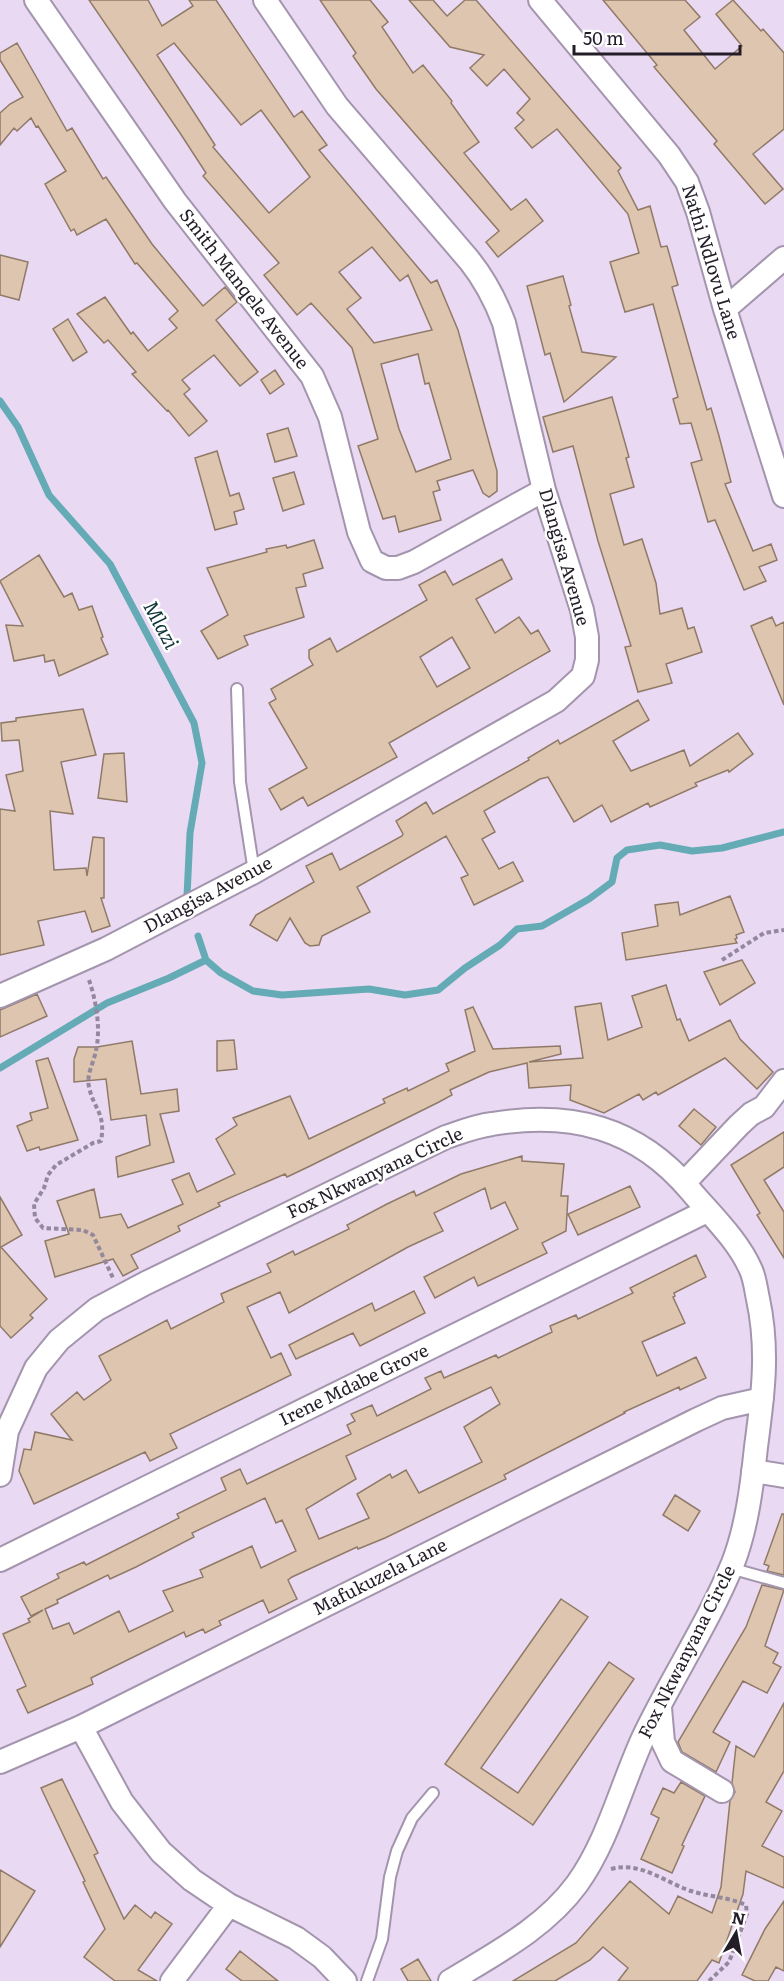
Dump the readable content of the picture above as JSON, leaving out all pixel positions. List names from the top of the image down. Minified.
{"streets":{"street":["Nathi Ndlovu Lane","Smith Manqele Avenue","Dlangisa Avenue","Fox Nkwanyana Circle","Irene Mdabe Grove","Mafukuzela Lane"]},"crossings":[["Smith Manqele Avenue","Dlangisa Avenue"],["Fox Nkwanyana Circle","Irene Mdabe Grove"],["Fox Nkwanyana Circle","Mafukuzela Lane"]],"water":["Mlazi"],"scale_bar":"50 m","north":"top"}
